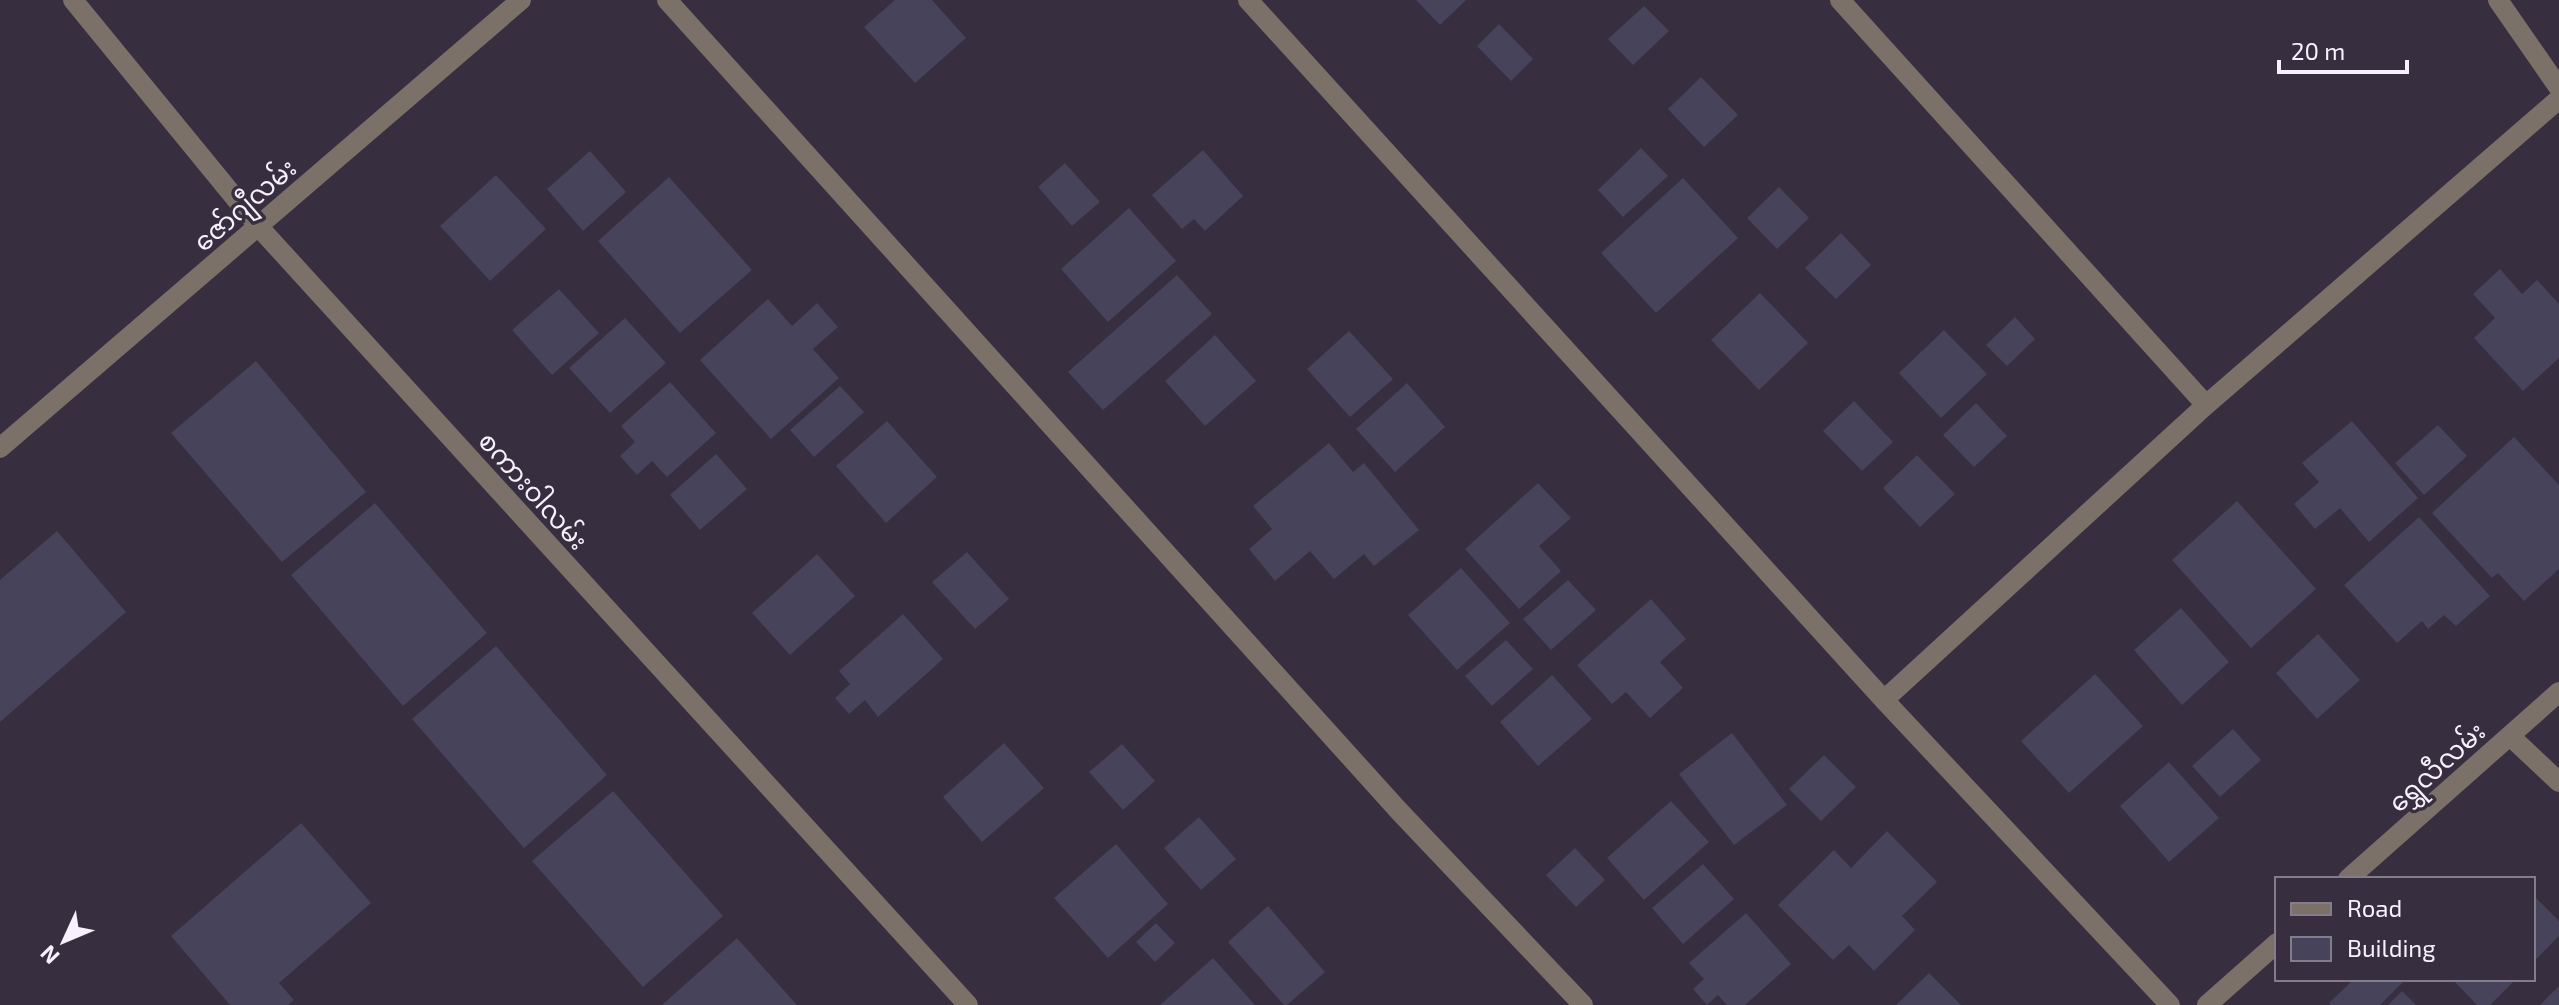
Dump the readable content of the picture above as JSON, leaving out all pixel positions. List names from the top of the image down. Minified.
{"streets":{"street":["ဇော်ဂျီလမ်း","စကားဝါလမ်း","ရွှေလီလမ်း"]},"crossings":[["ဇော်ဂျီလမ်း","စကားဝါလမ်း"]],"legend":["Road","Building"],"scale_bar":"20 m","north":"bottom left"}
